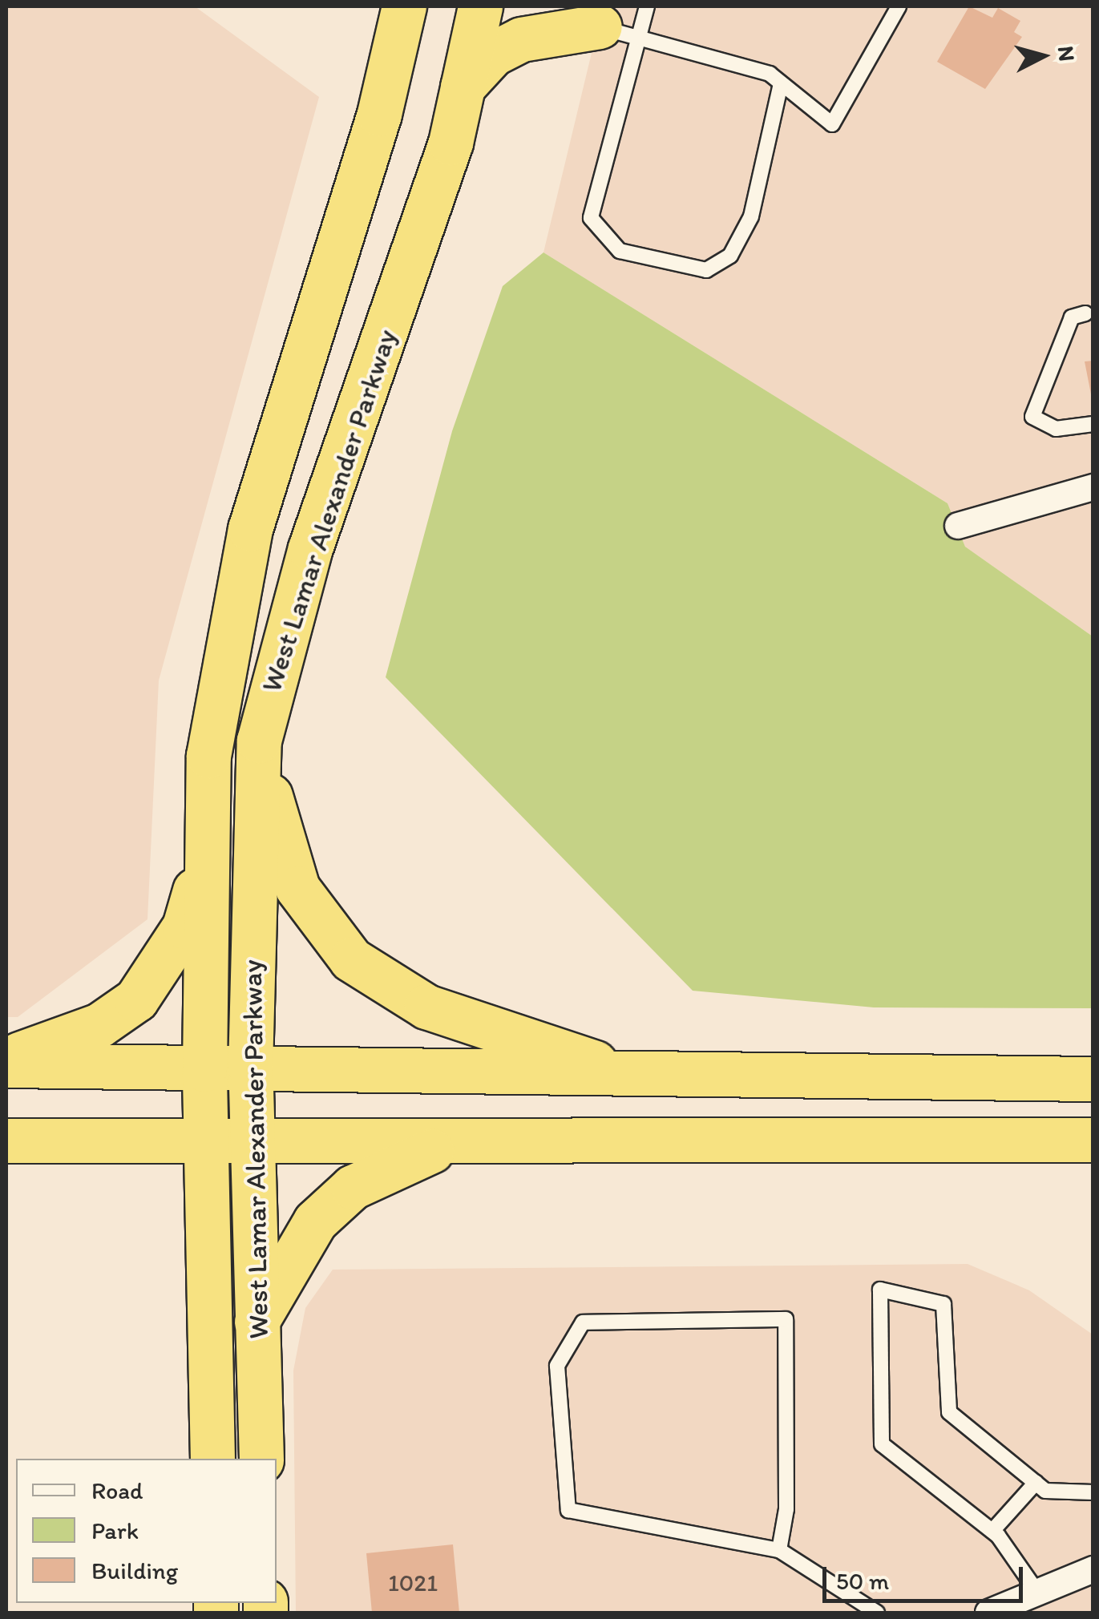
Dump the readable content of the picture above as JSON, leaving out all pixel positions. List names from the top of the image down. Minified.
{"streets":{"highway":["West Lamar Alexander Parkway"]},"house_numbers":["1021"],"legend":["Road","Park","Building"],"scale_bar":"50 m","north":"right"}
